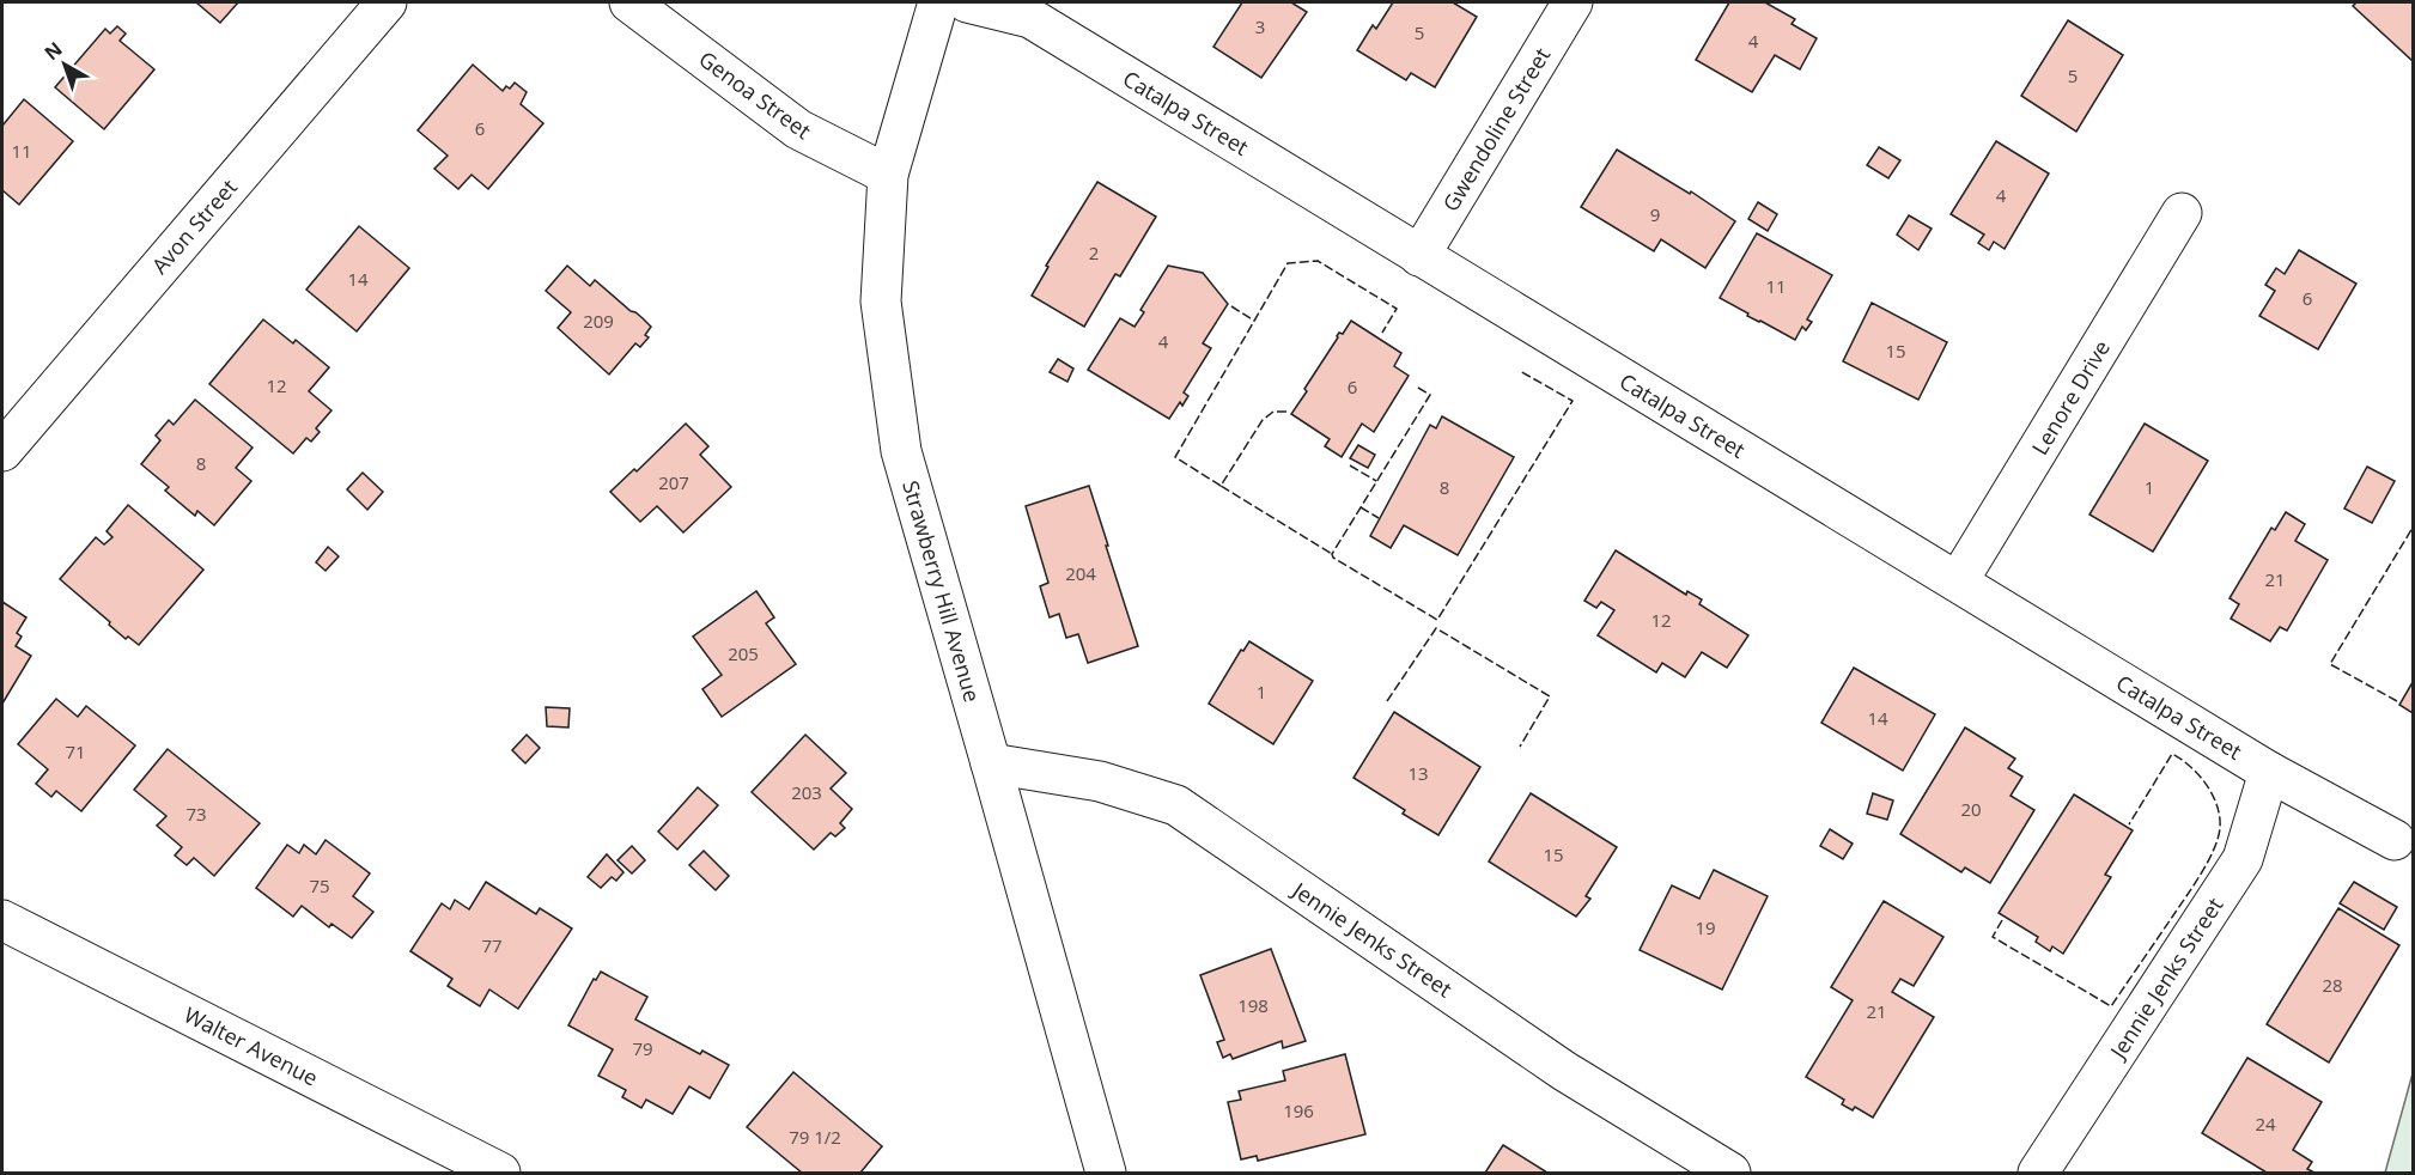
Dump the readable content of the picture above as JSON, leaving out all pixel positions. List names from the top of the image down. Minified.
{"streets":{"street":["Genoa Street","Catalpa Street","Gwendoline Street","Avon Street","Lenore Drive","Strawberry Hill Avenue","Jennie Jenks Street","Walter Avenue"]},"crossings":[["Genoa Street","Strawberry Hill Avenue"],["Catalpa Street","Gwendoline Street"],["Catalpa Street","Lenore Drive"],["Catalpa Street","Jennie Jenks Street"],["Strawberry Hill Avenue","Jennie Jenks Street"]],"house_numbers":["3","5","4","5","6","11","4","9","2","14","11","6","209","4","15","12","6","8","207","8","1","204","21","12","205","1","14","71","13","203","20","73","15","75","19","77","28","198","21","79","196","24","79 1/2"],"north":"top left"}
